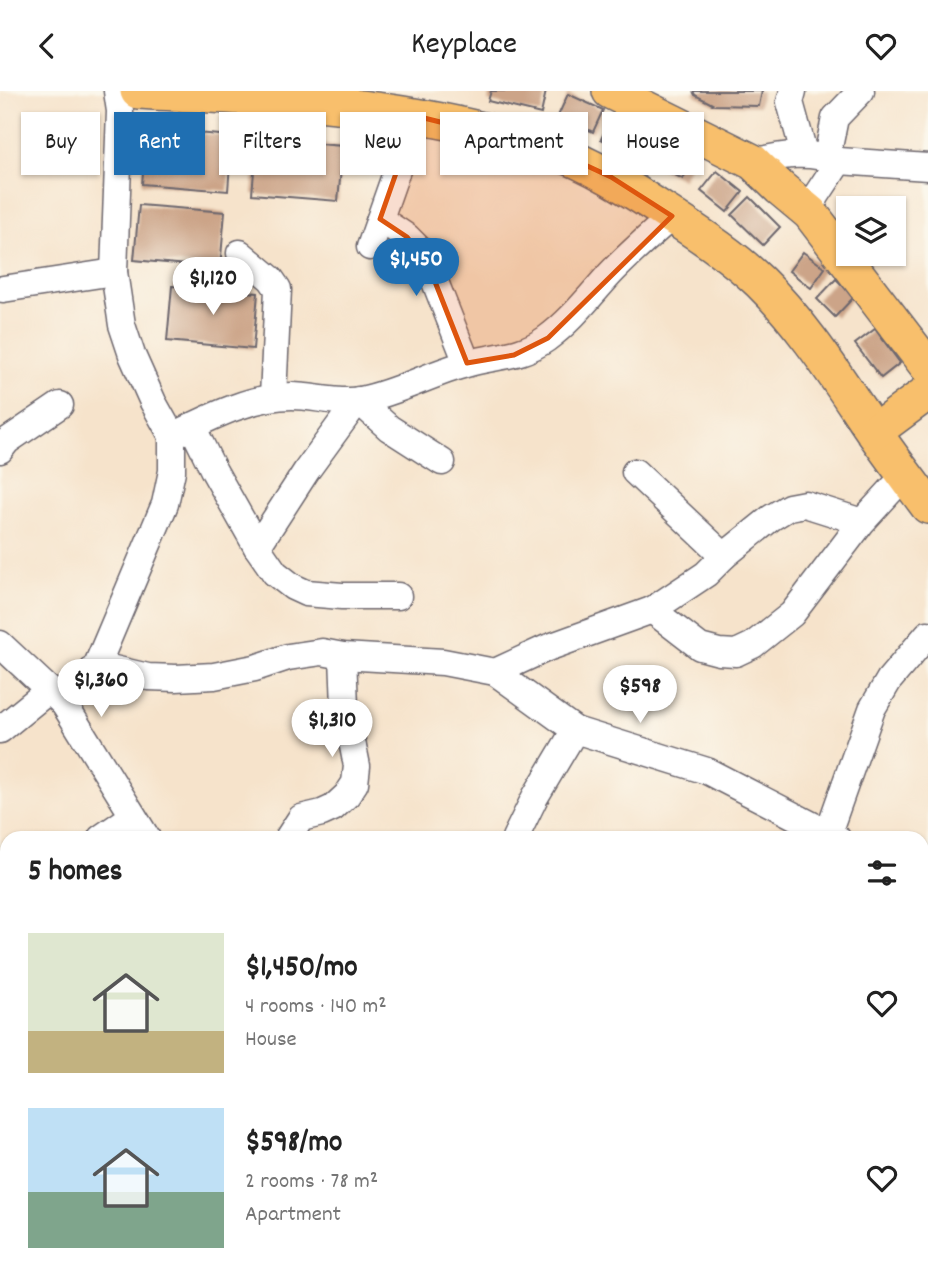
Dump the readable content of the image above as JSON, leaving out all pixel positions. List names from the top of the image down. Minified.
{"page":{"header":"Keyplace","chip":["Buy","Rent","Filters","New","Apartment","House"],"price":["$1,450","$1,120","$1,360","$598","$1,310"],"heading":"5 homes","list":[{"name":"$1,450/mo","note":"4 rooms · 140 m² · House"},{"name":"$598/mo","note":"2 rooms · 78 m² · Apartment"}]}}
